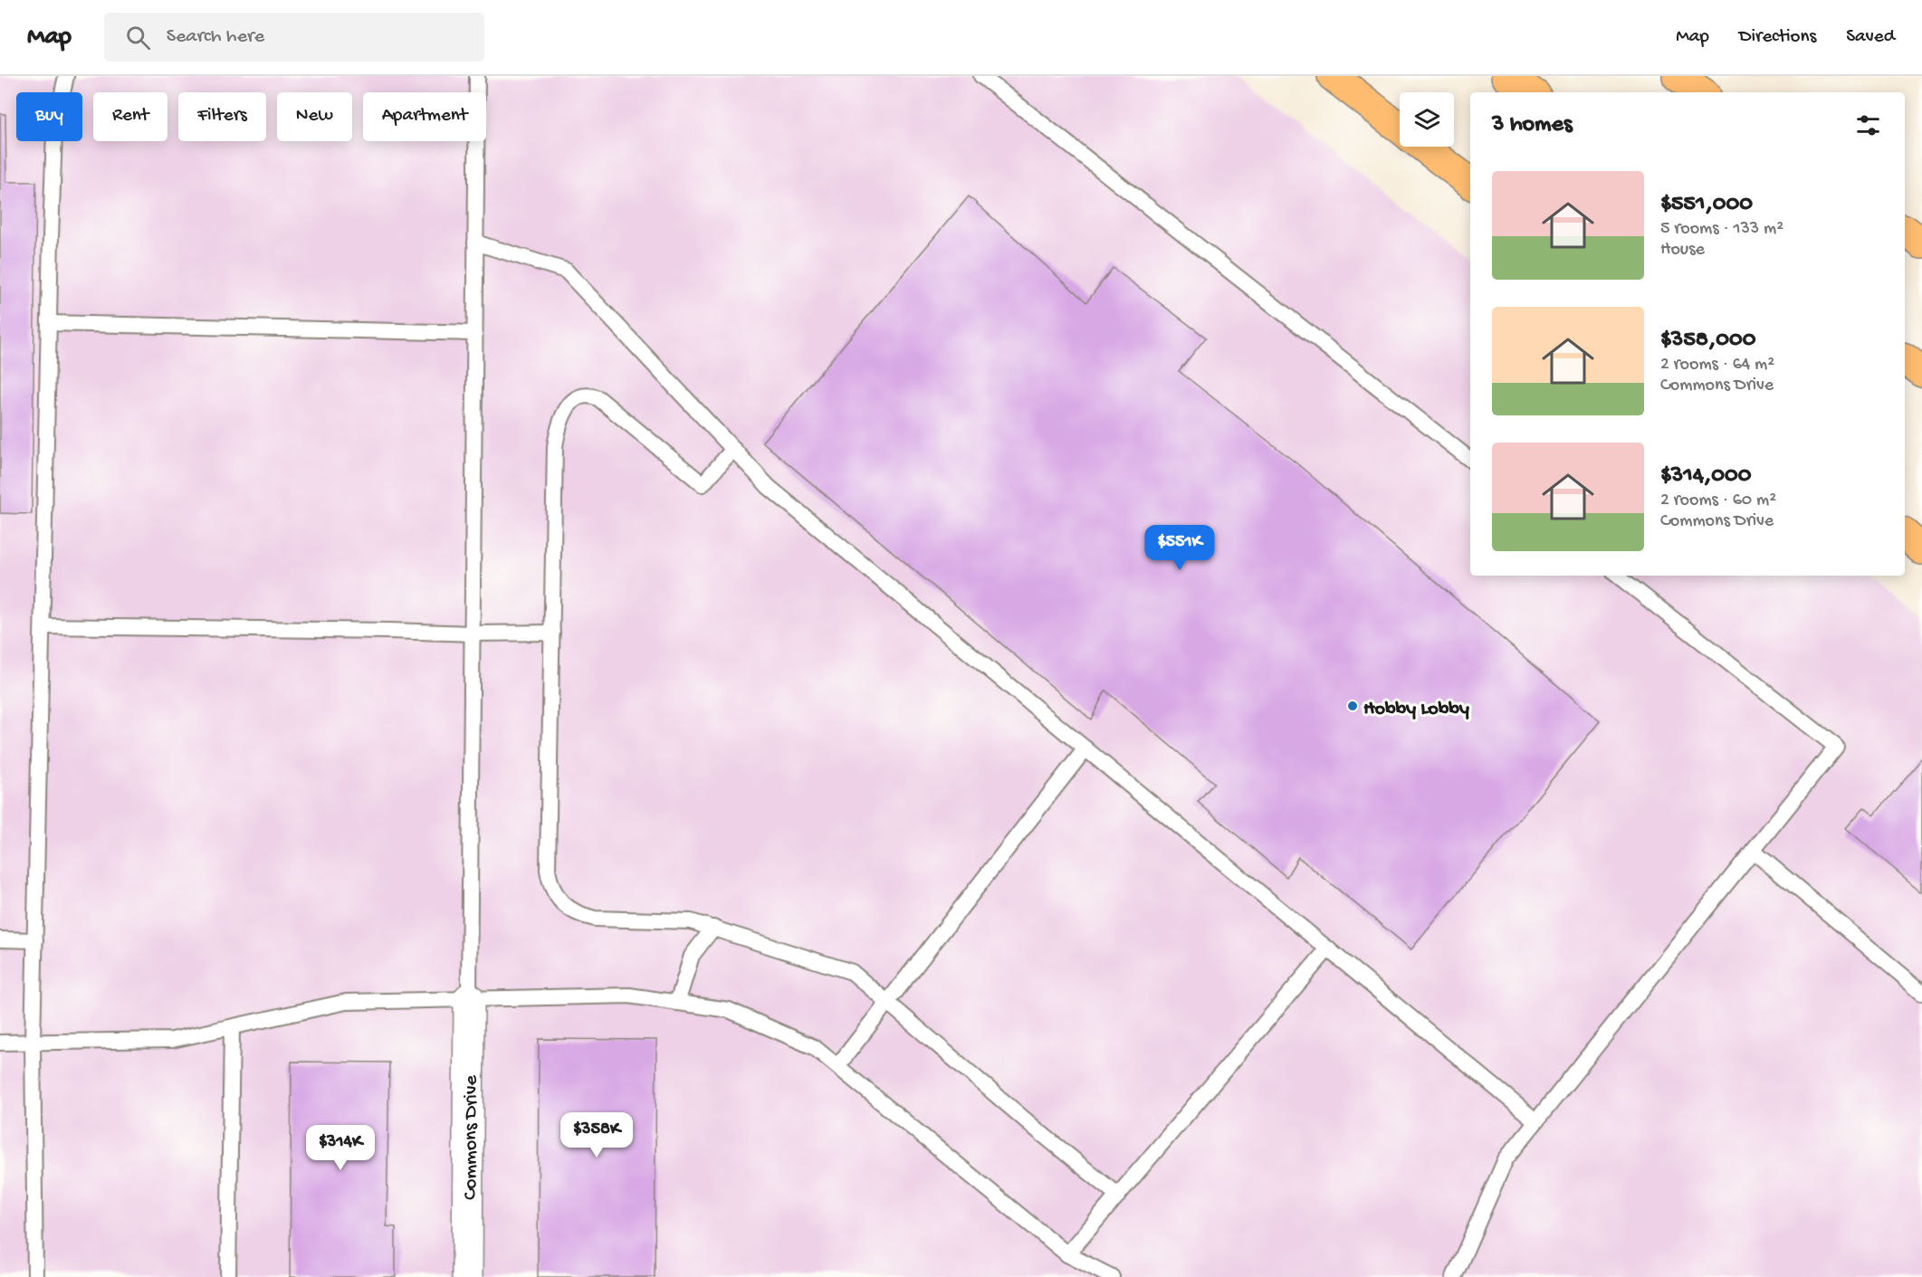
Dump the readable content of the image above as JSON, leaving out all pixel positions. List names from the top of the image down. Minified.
{"streets":{"street":["Commons Drive"]},"places":["Hobby Lobby"],"page":{"header":"Map","search":"Search here","nav":["Map","Directions","Saved"],"chip":["Buy","Rent","Filters","New","Apartment"],"heading":"3 homes","list":[{"name":"$551,000","note":"5 rooms · 133 m² · House"},{"name":"$358,000","note":"2 rooms · 64 m² · Commons Drive"},{"name":"$314,000","note":"2 rooms · 60 m² · Commons Drive"}],"price":["$551K","$358K","$314K"]}}
